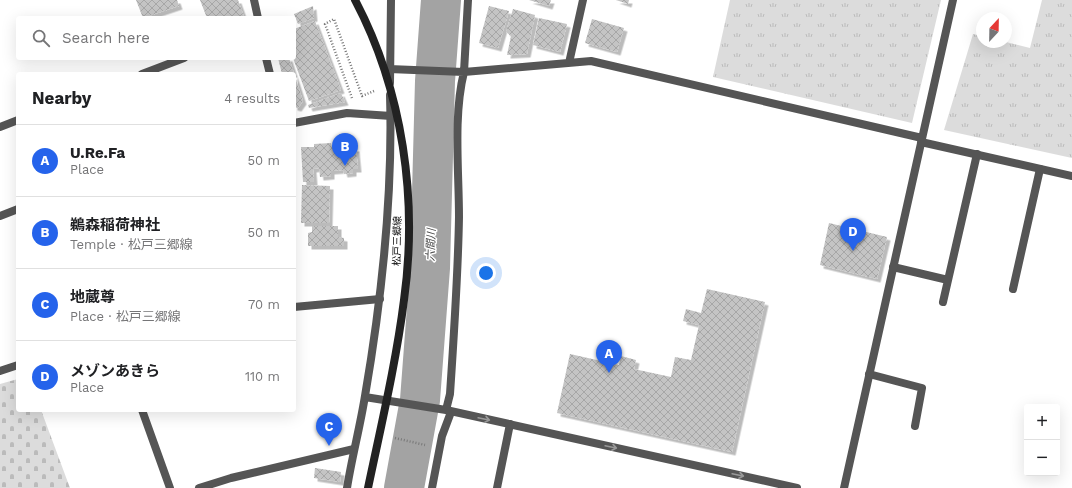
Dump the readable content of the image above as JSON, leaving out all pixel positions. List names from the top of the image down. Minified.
{"streets":{"main road":["松戸三郷線"]},"water":["六間川"],"north":"top","page":{"search":"Search here","heading":["Nearby","4 results"],"list":[{"mark":"A","name":"U.Re.Fa","note":"Place","value":"50 m"},{"mark":"B","name":"鵜森稲荷神社","note":"Temple · 松戸三郷線","value":"50 m"},{"mark":"C","name":"地蔵尊","note":"Place · 松戸三郷線","value":"70 m"},{"mark":"D","name":"メゾンあきら","note":"Place","value":"110 m"}],"pins":["B","D","A","C"],"map_buttons":["+","−"]}}
